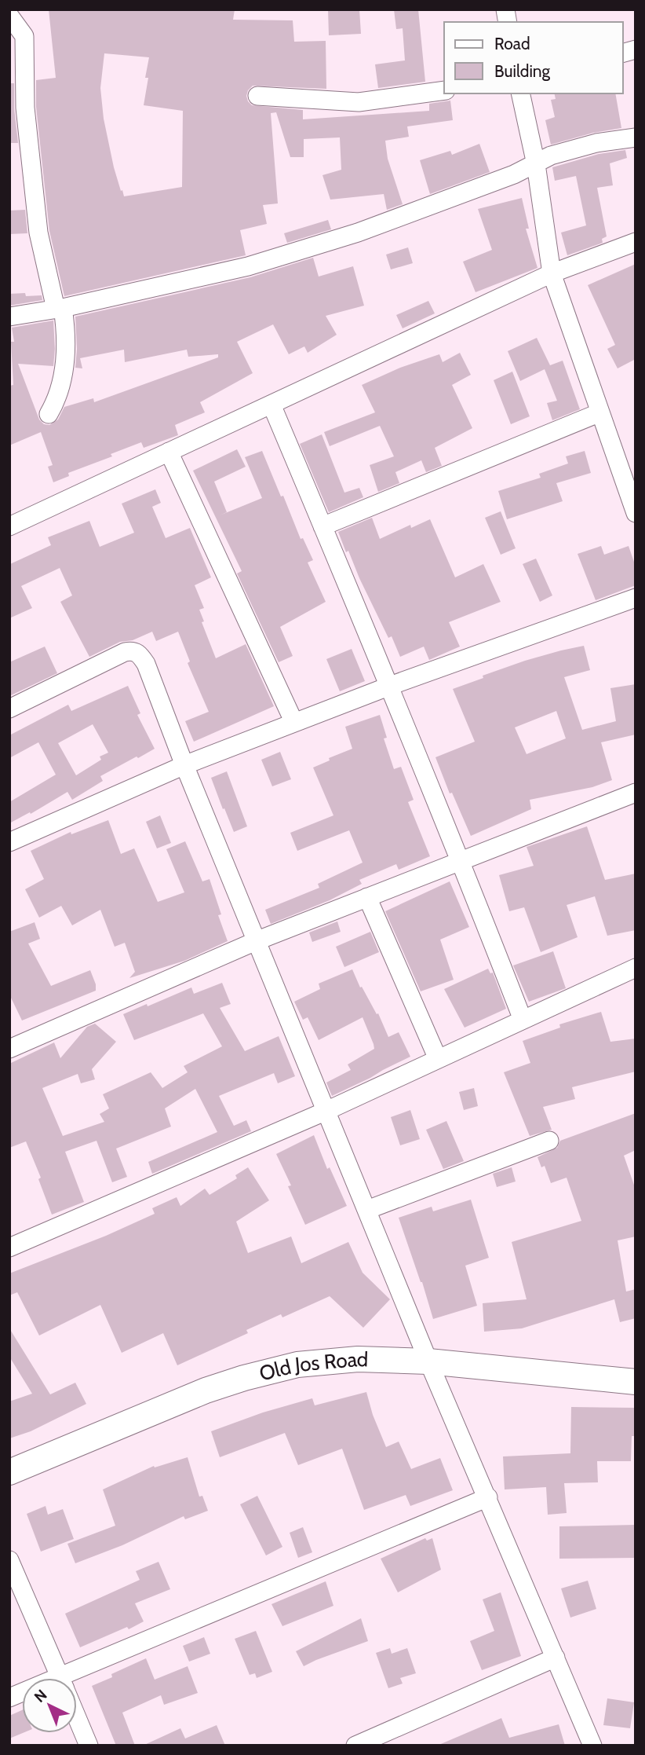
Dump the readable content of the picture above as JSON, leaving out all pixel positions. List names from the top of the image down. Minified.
{"streets":{"main road":["Old Jos Road"]},"legend":["Road","Building"],"north":"top left"}
